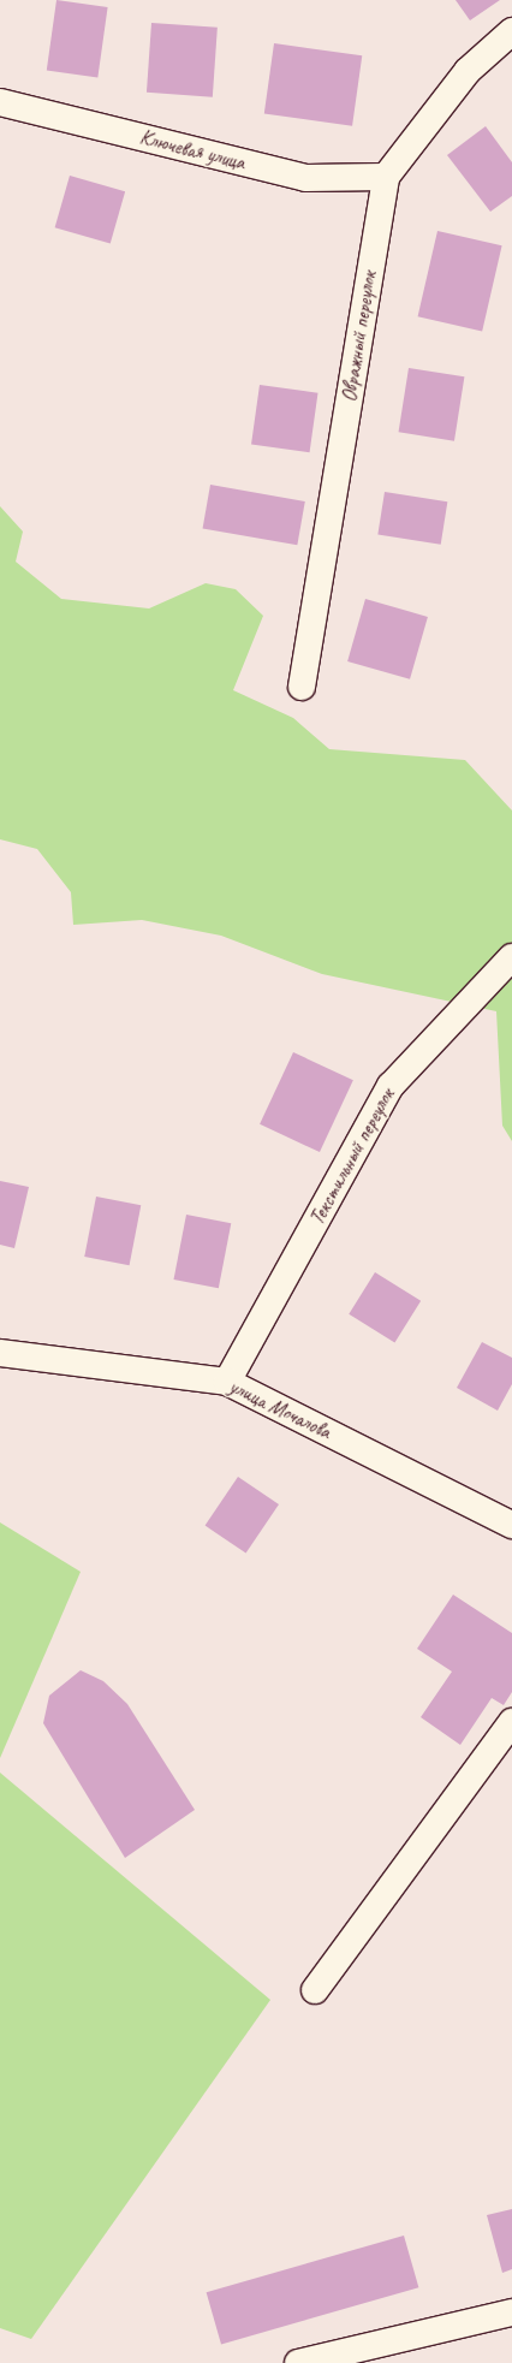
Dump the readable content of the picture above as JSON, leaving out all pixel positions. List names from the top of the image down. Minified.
{"streets":{"street":["Ключевая улица","Овражный переулок","Текстильный переулок","улица Мочалова"]},"crossings":[["Ключевая улица","Овражный переулок"],["Текстильный переулок","улица Мочалова"]]}
